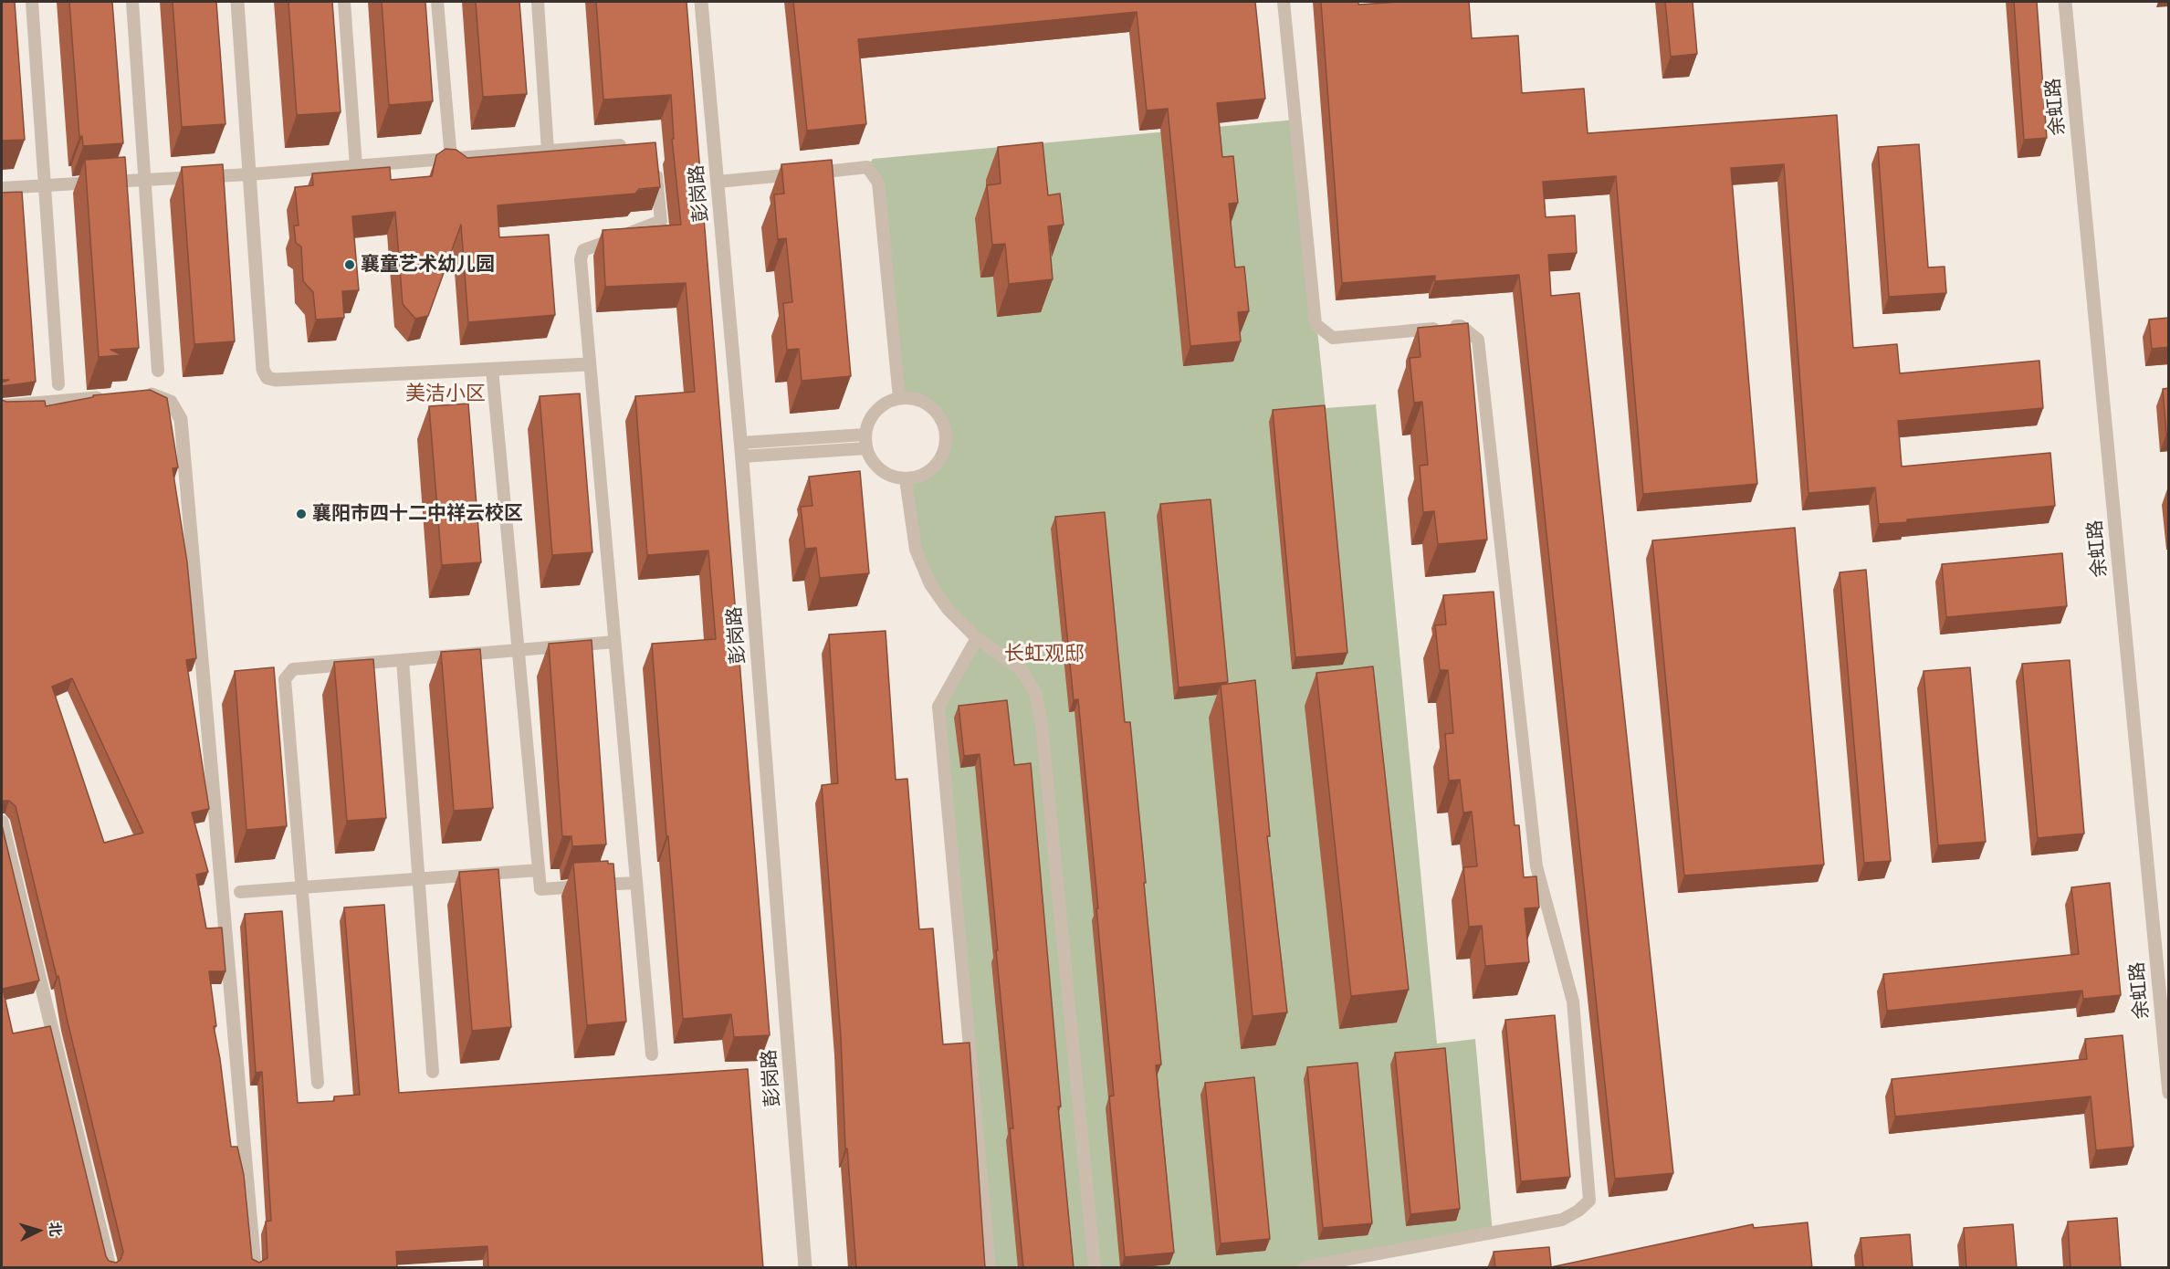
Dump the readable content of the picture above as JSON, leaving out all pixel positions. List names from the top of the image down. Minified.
{"streets":{"street":["余虹路","彭岗路"]},"districts":["美洁小区","长虹观邸"],"places":["襄童艺术幼儿园","襄阳市四十二中祥云校区"],"north":"right"}
